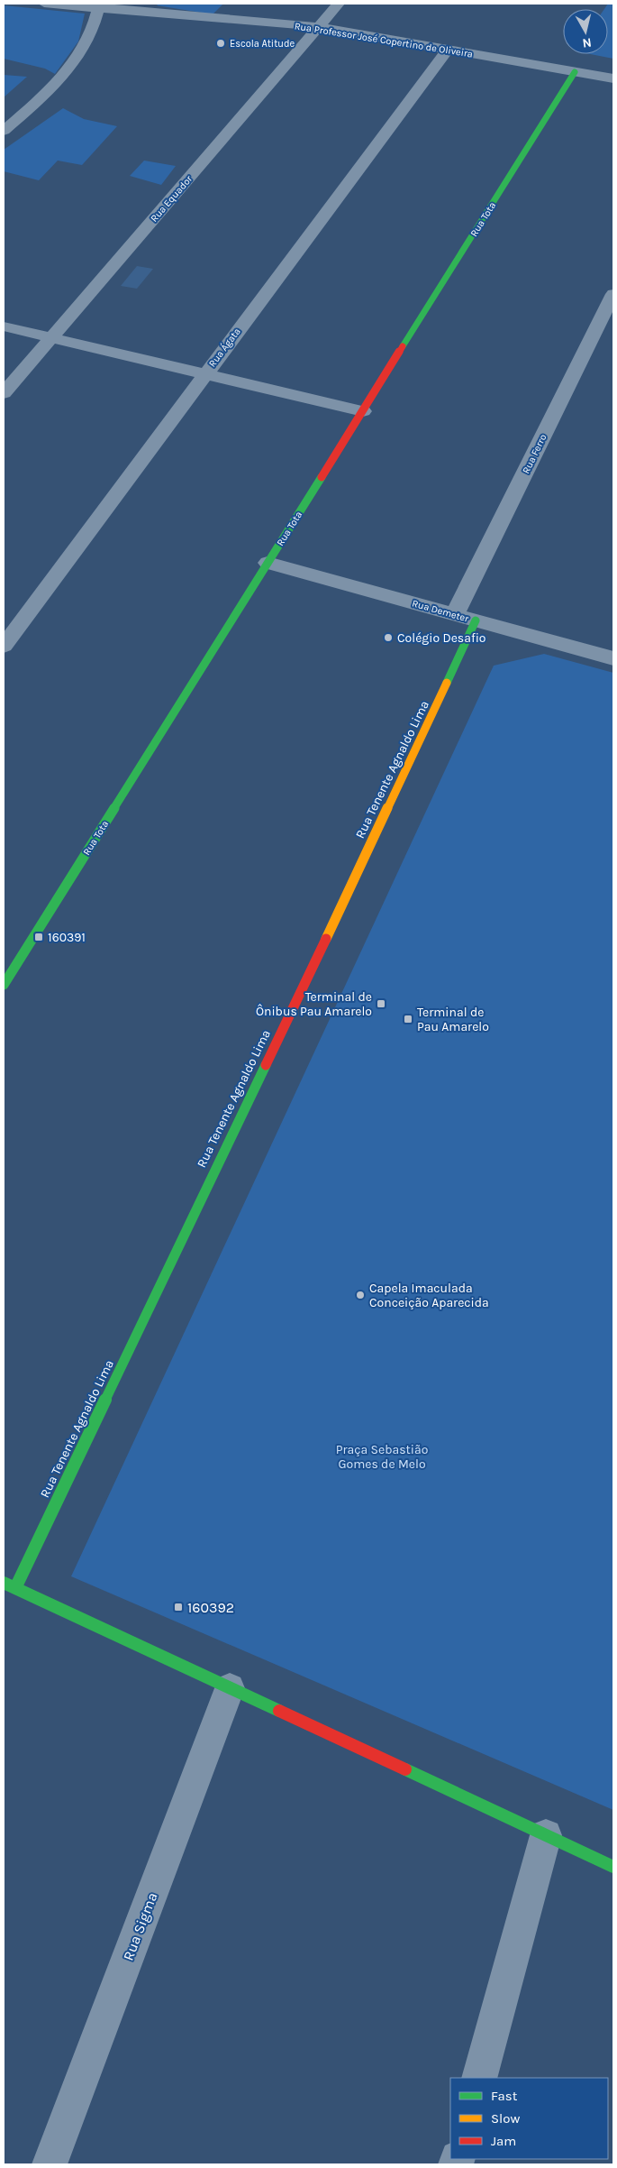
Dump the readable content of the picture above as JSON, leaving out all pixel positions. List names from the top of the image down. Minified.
{"streets":{"street":["Rua Professor José Copertino de Oliveira","Rua Equador","Rua Tota","Rua Ágata","Rua Ferro","Rua Demeter","Rua Tenente Agnaldo Lima","Rua Sigma"]},"crossings":[["Rua Professor José Copertino de Oliveira","Rua Equador"],["Rua Professor José Copertino de Oliveira","Rua Tota"],["Rua Professor José Copertino de Oliveira","Rua Ágata"],["Rua Tota","Rua Demeter"],["Rua Ferro","Rua Demeter"],["Rua Demeter","Rua Tenente Agnaldo Lima"]],"parks":["Praça Sebastião Gomes de Melo"],"places":{"other":["Escola Atitude","Colégio Desafio","Capela Imaculada Conceição Aparecida"],"transit":["160391","Terminal de Ônibus Pau Amarelo","Terminal de Pau Amarelo","160392"]},"legend":["Fast","Slow","Jam"],"north":"bottom"}
